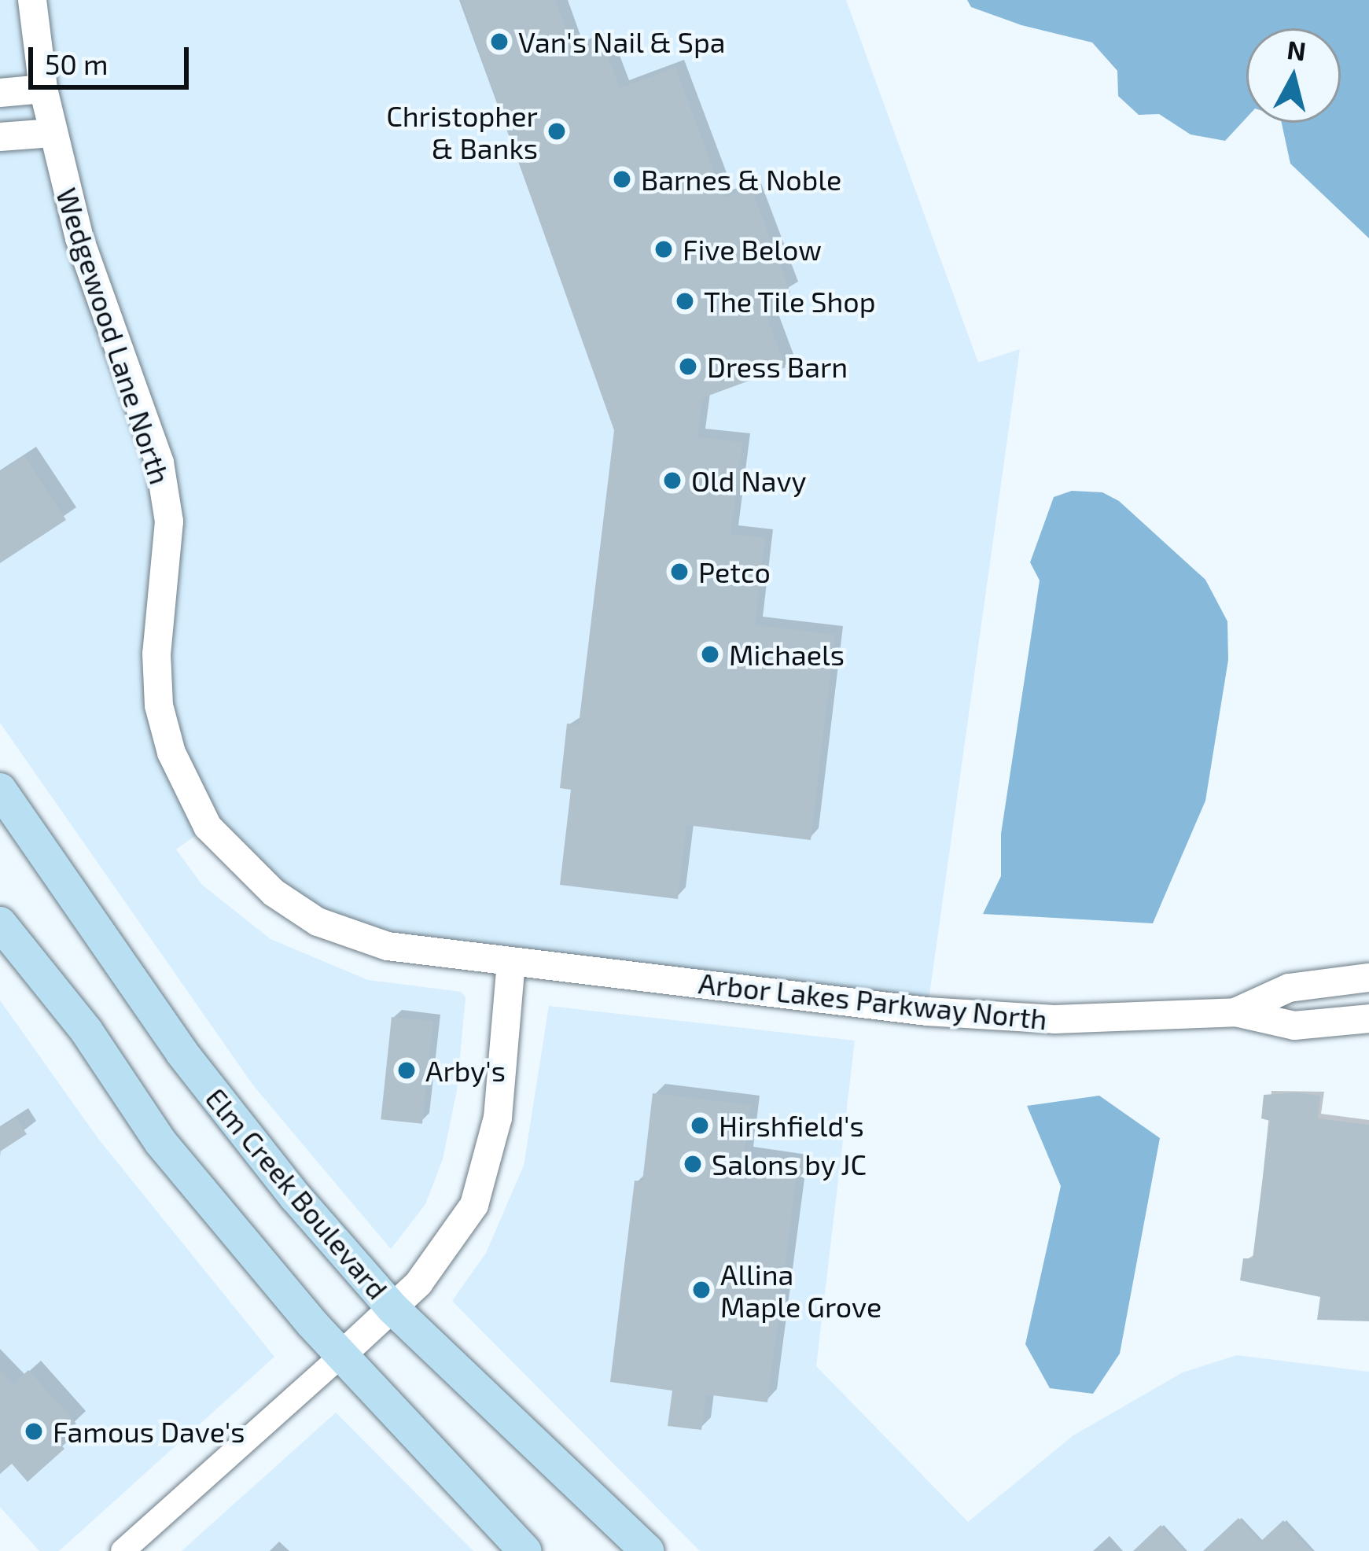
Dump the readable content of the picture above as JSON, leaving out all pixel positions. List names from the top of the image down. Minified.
{"streets":{"main road":["Elm Creek Boulevard"],"street":["Wedgewood Lane North","Arbor Lakes Parkway North"]},"crossings":[["Wedgewood Lane North","Arbor Lakes Parkway North"]],"places":["Van's Nail & Spa","Christopher & Banks","Barnes & Noble","Five Below","The Tile Shop","Dress Barn","Old Navy","Petco","Michaels","Arby's","Hirshfield's","Salons by JC","Allina Maple Grove","Famous Dave's"],"scale_bar":"50 m","north":"top"}
